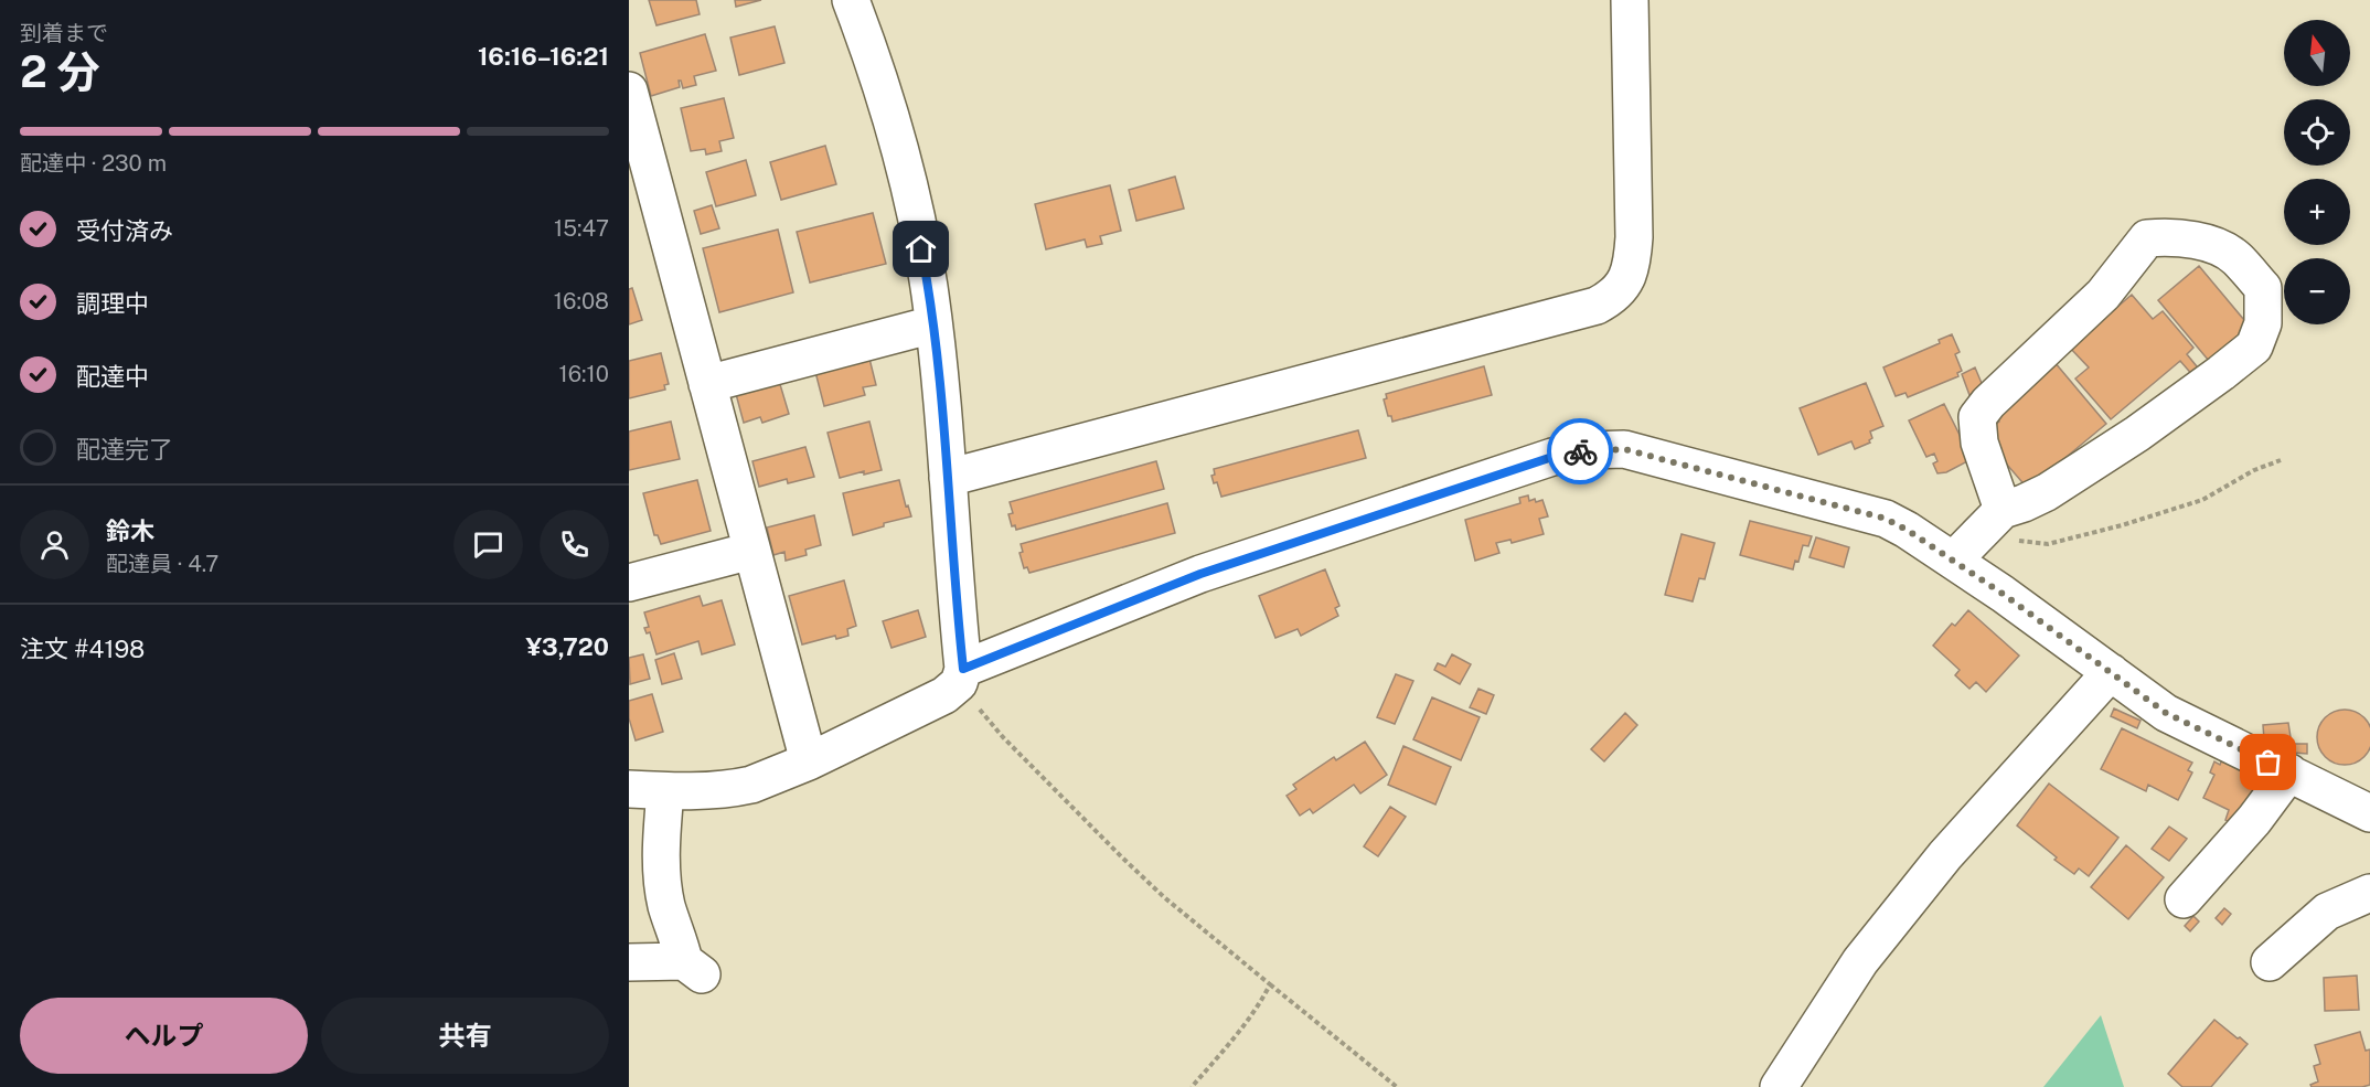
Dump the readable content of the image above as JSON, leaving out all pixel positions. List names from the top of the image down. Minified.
{"north":"top","page":{"heading":["2 分","到着まで","16:16–16:21"],"panel":["鈴木","配達員 · 4.7","注文 #4198","¥3,720"],"map_buttons":["+","−"],"bar":"配達中 · 230 m","list":[["受付済み","15:47"],["調理中","16:08"],["配達中","16:10"],"配達完了"],"buttons":["ヘルプ","共有"]}}
